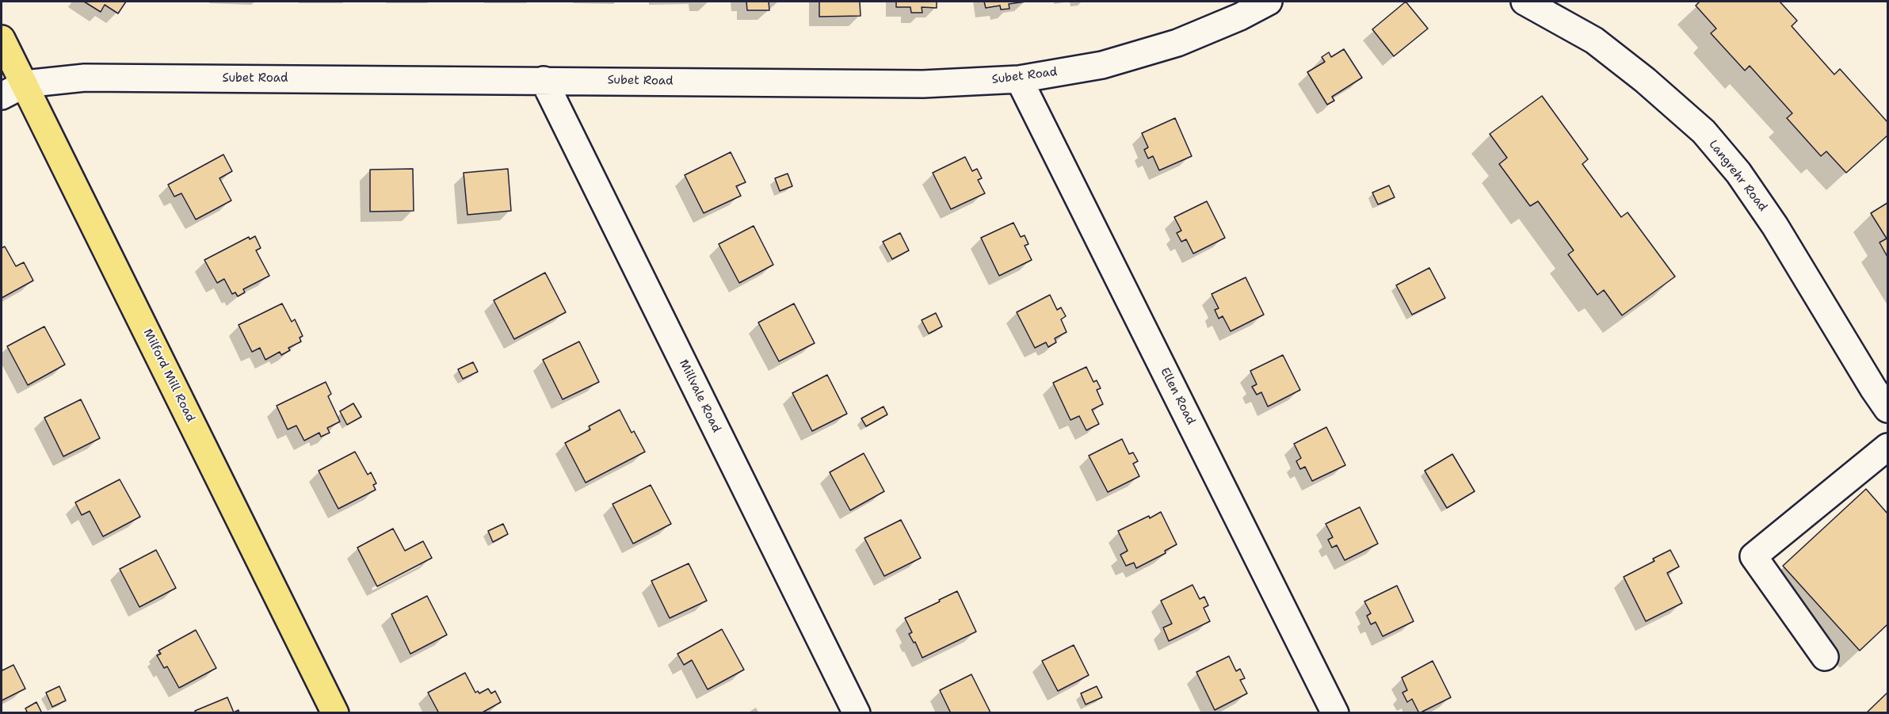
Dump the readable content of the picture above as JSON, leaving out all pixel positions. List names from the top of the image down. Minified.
{"streets":{"main road":["Milford Mill Road"],"street":["Subet Road","Langrehr Road","Millvale Road","Ellen Road"]},"crossings":[["Subet Road","Milford Mill Road"],["Subet Road","Millvale Road"],["Subet Road","Ellen Road"]]}
